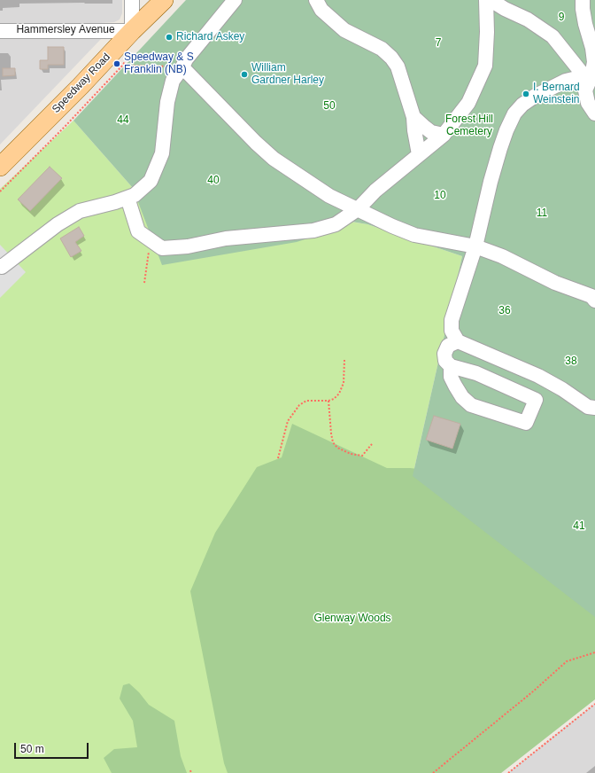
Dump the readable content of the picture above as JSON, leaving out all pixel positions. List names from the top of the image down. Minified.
{"streets":{"main road":["Speedway Road"],"street":["Hammersley Avenue"]},"crossings":[["Hammersley Avenue","Speedway Road"]],"parks":["9","7","50","Forest Hill Cemetery","44","40","10","11","36","38","41","Glenway Woods"],"places":["Richard Askey","Speedway & S Franklin (NB)","William Gardner Harley","I. Bernard Weinstein"],"scale_bar":"50 m"}
